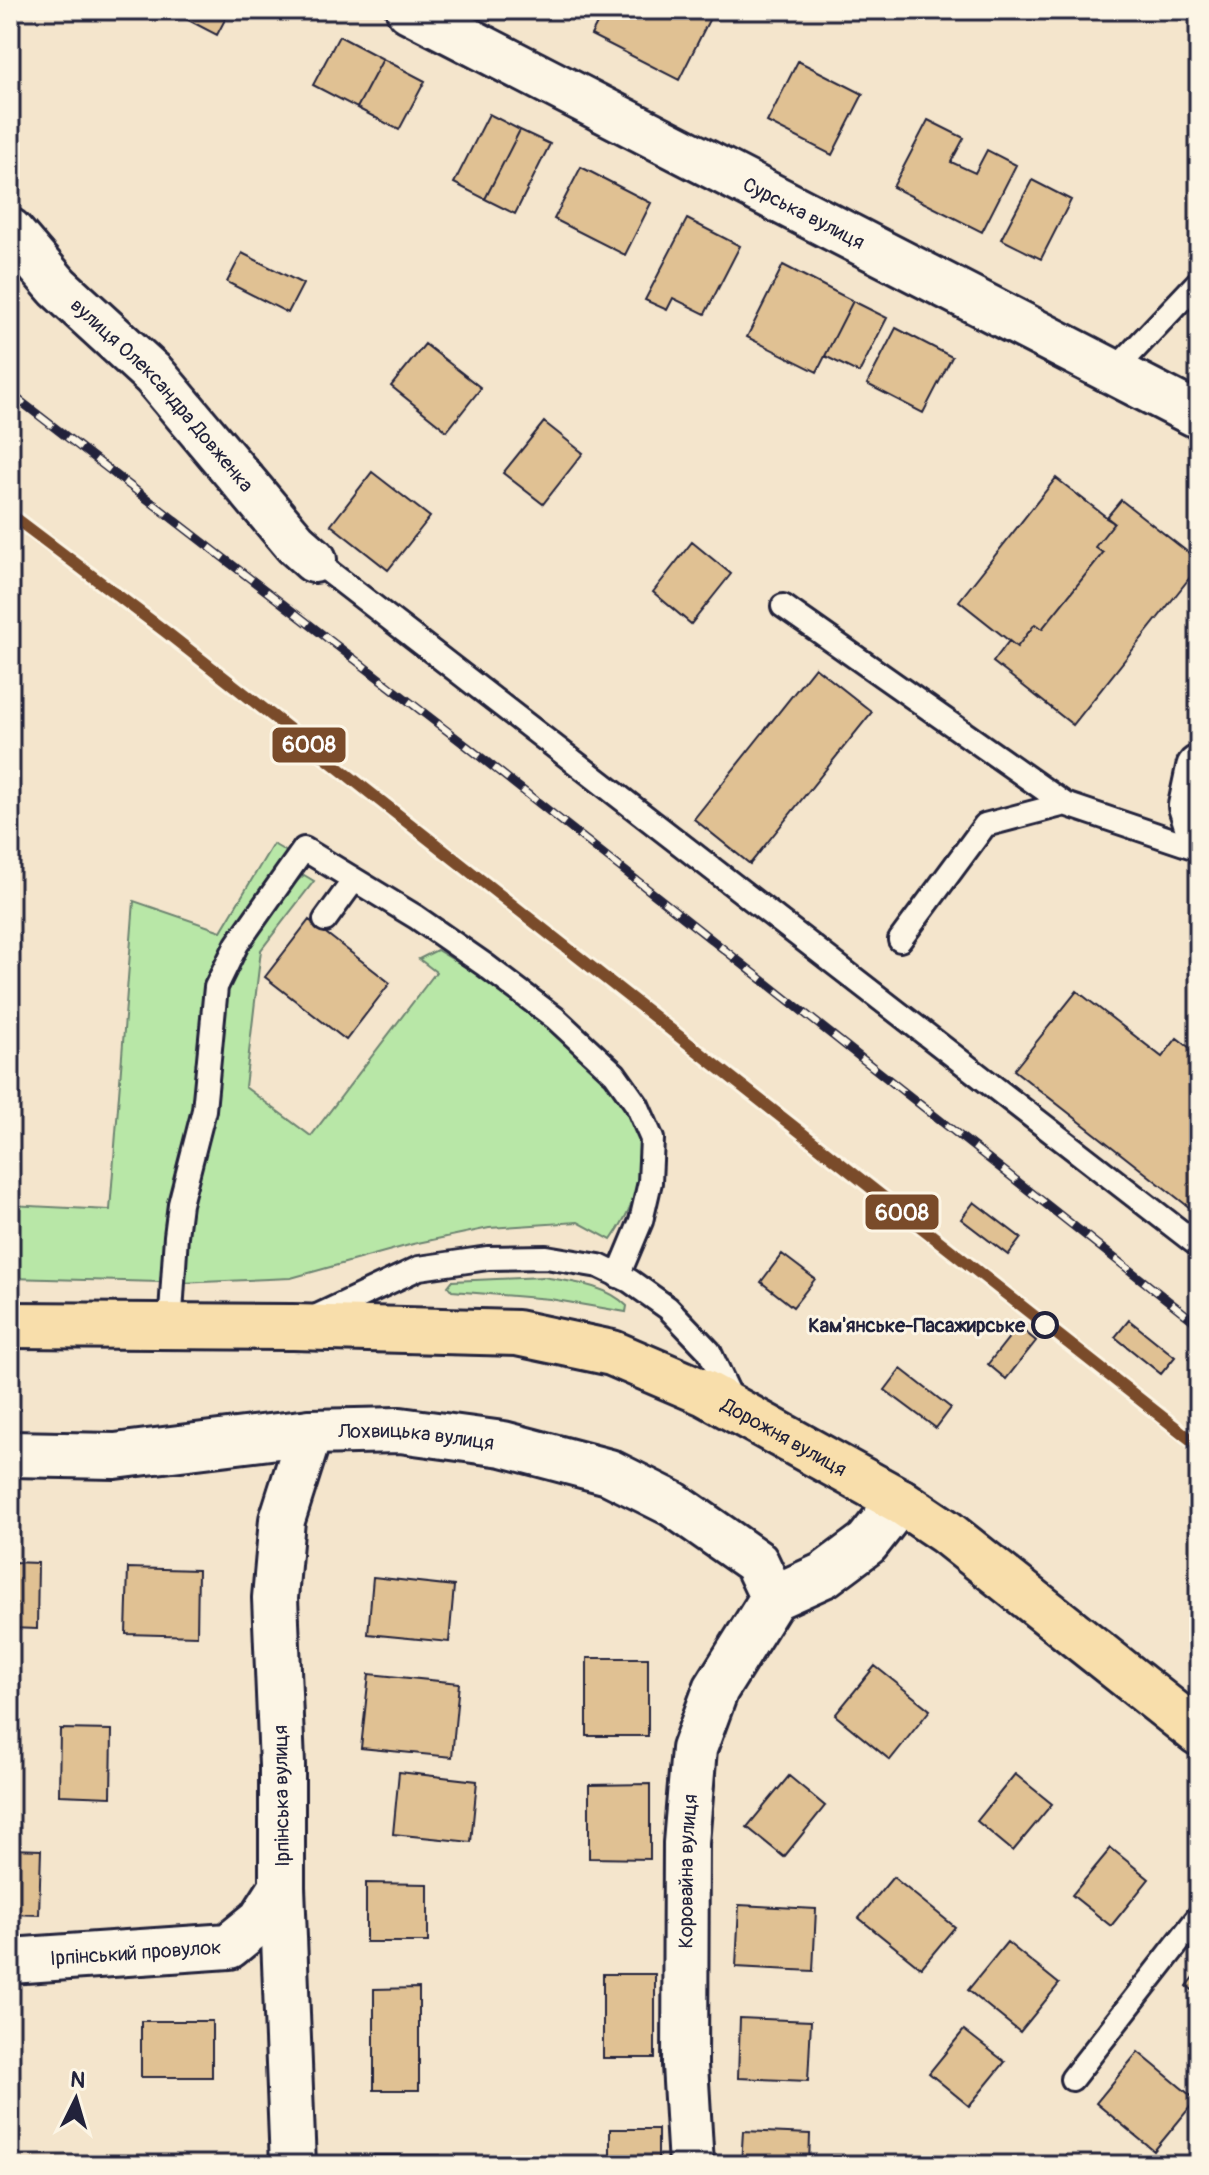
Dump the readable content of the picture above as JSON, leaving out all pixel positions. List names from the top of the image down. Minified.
{"streets":{"main road":["Дорожня вулиця"],"street":["Сурська вулиця","вулиця Олександра Довженка","Лохвицька вулиця","Ірпінська вулиця","Коровайна вулиця","Ірпінський провулок"]},"crossings":[["Лохвицька вулиця","Ірпінська вулиця"],["Лохвицька вулиця","Коровайна вулиця"],["Ірпінська вулиця","Ірпінський провулок"]],"places":["Кам'янське-Пасажирське"],"lines":["transit line 6008"],"north":"top"}
